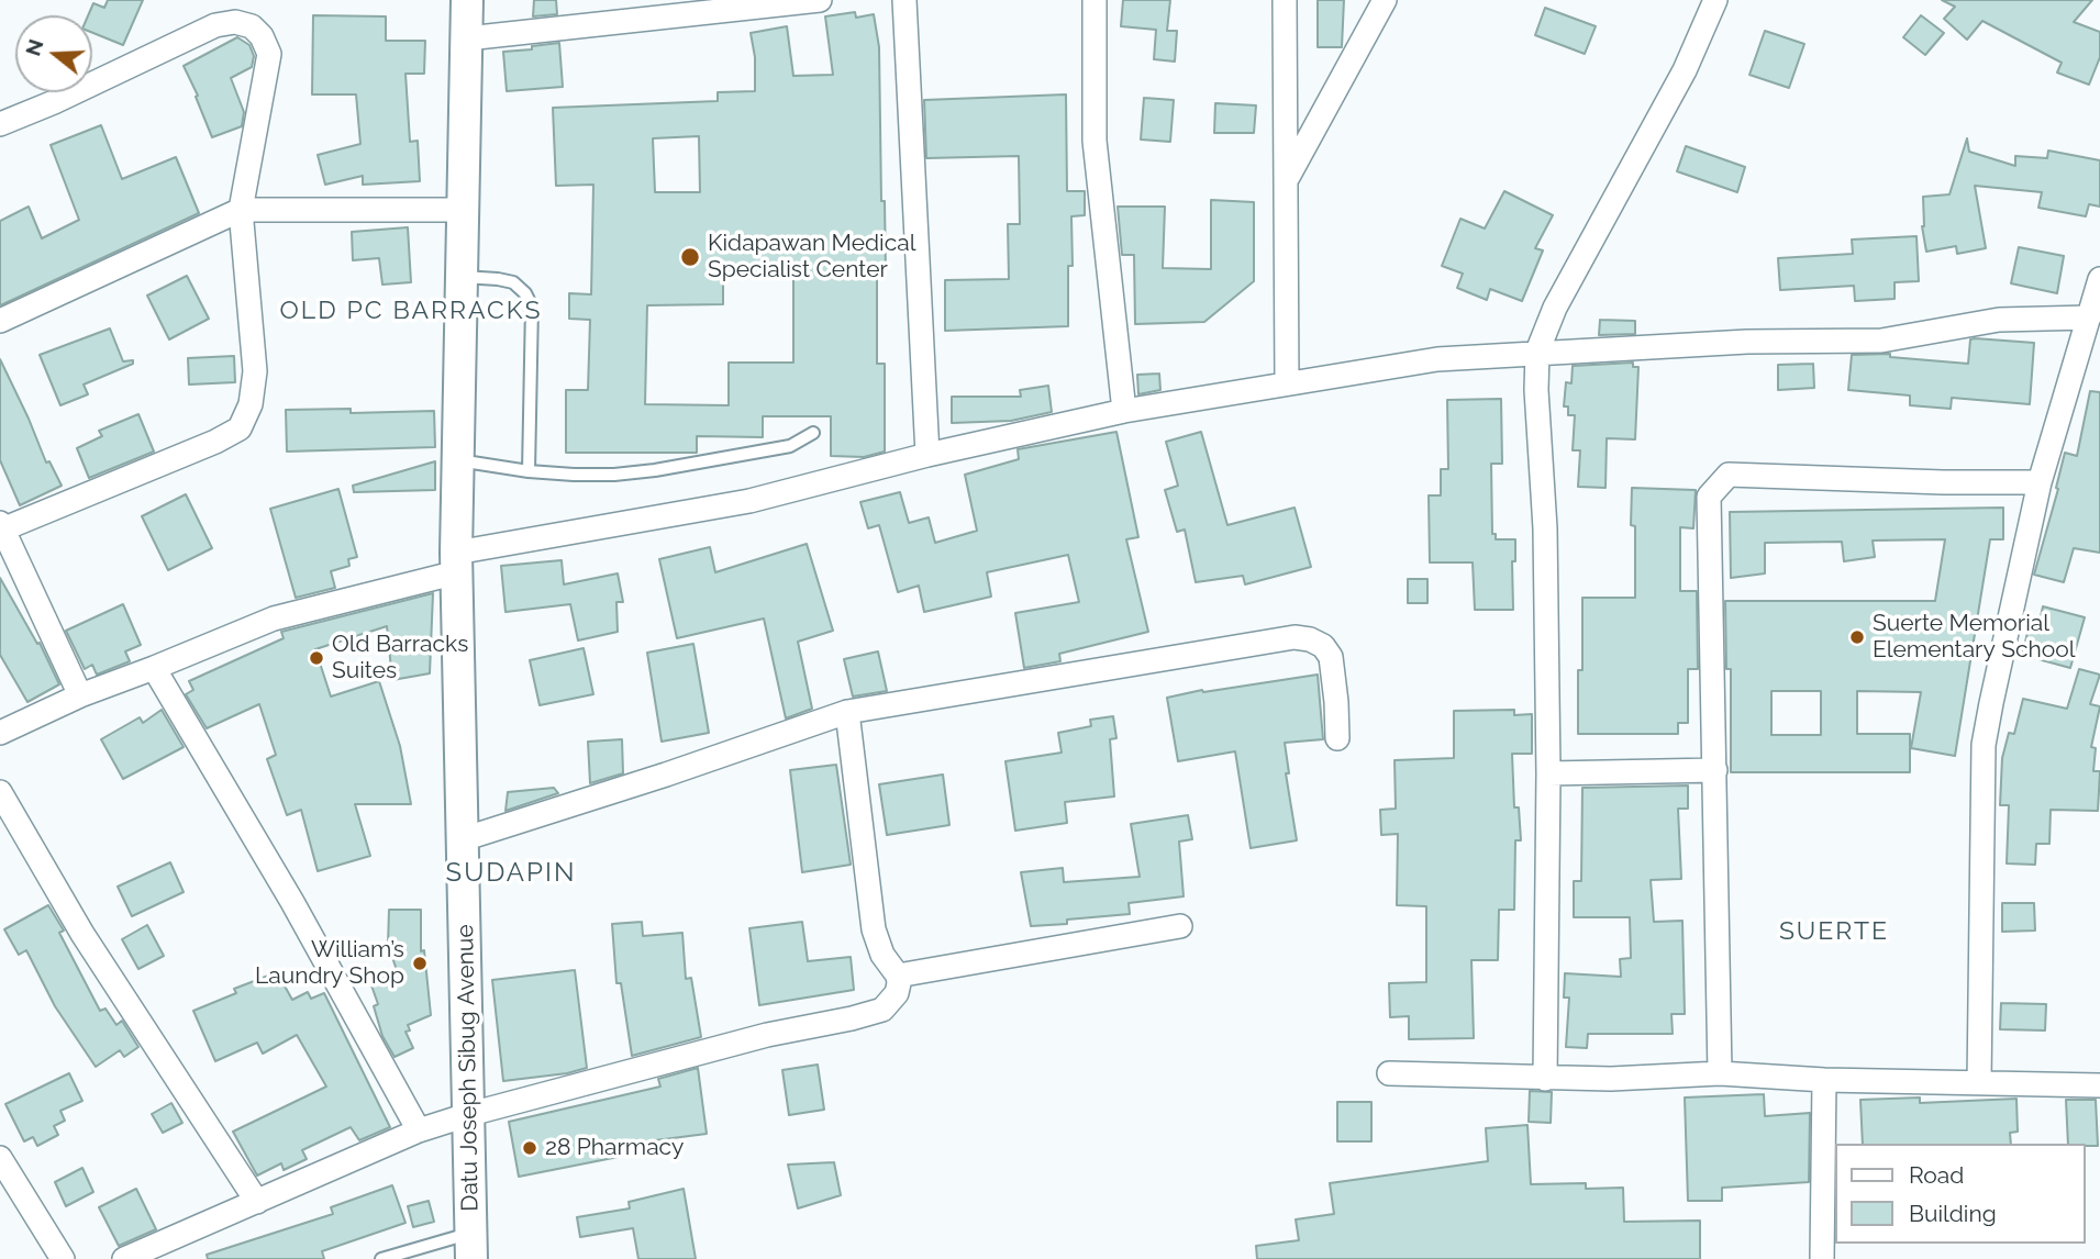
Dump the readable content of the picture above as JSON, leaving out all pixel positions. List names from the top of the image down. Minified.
{"streets":{"main road":["Datu Joseph Sibug Avenue"]},"districts":["OLD PC BARRACKS","SUDAPIN","SUERTE"],"places":["Kidapawan Medical Specialist Center","Suerte Memorial Elementary School","Old Barracks Suites","William’s Laundry Shop","28 Pharmacy"],"legend":["Road","Building"],"north":"left"}
